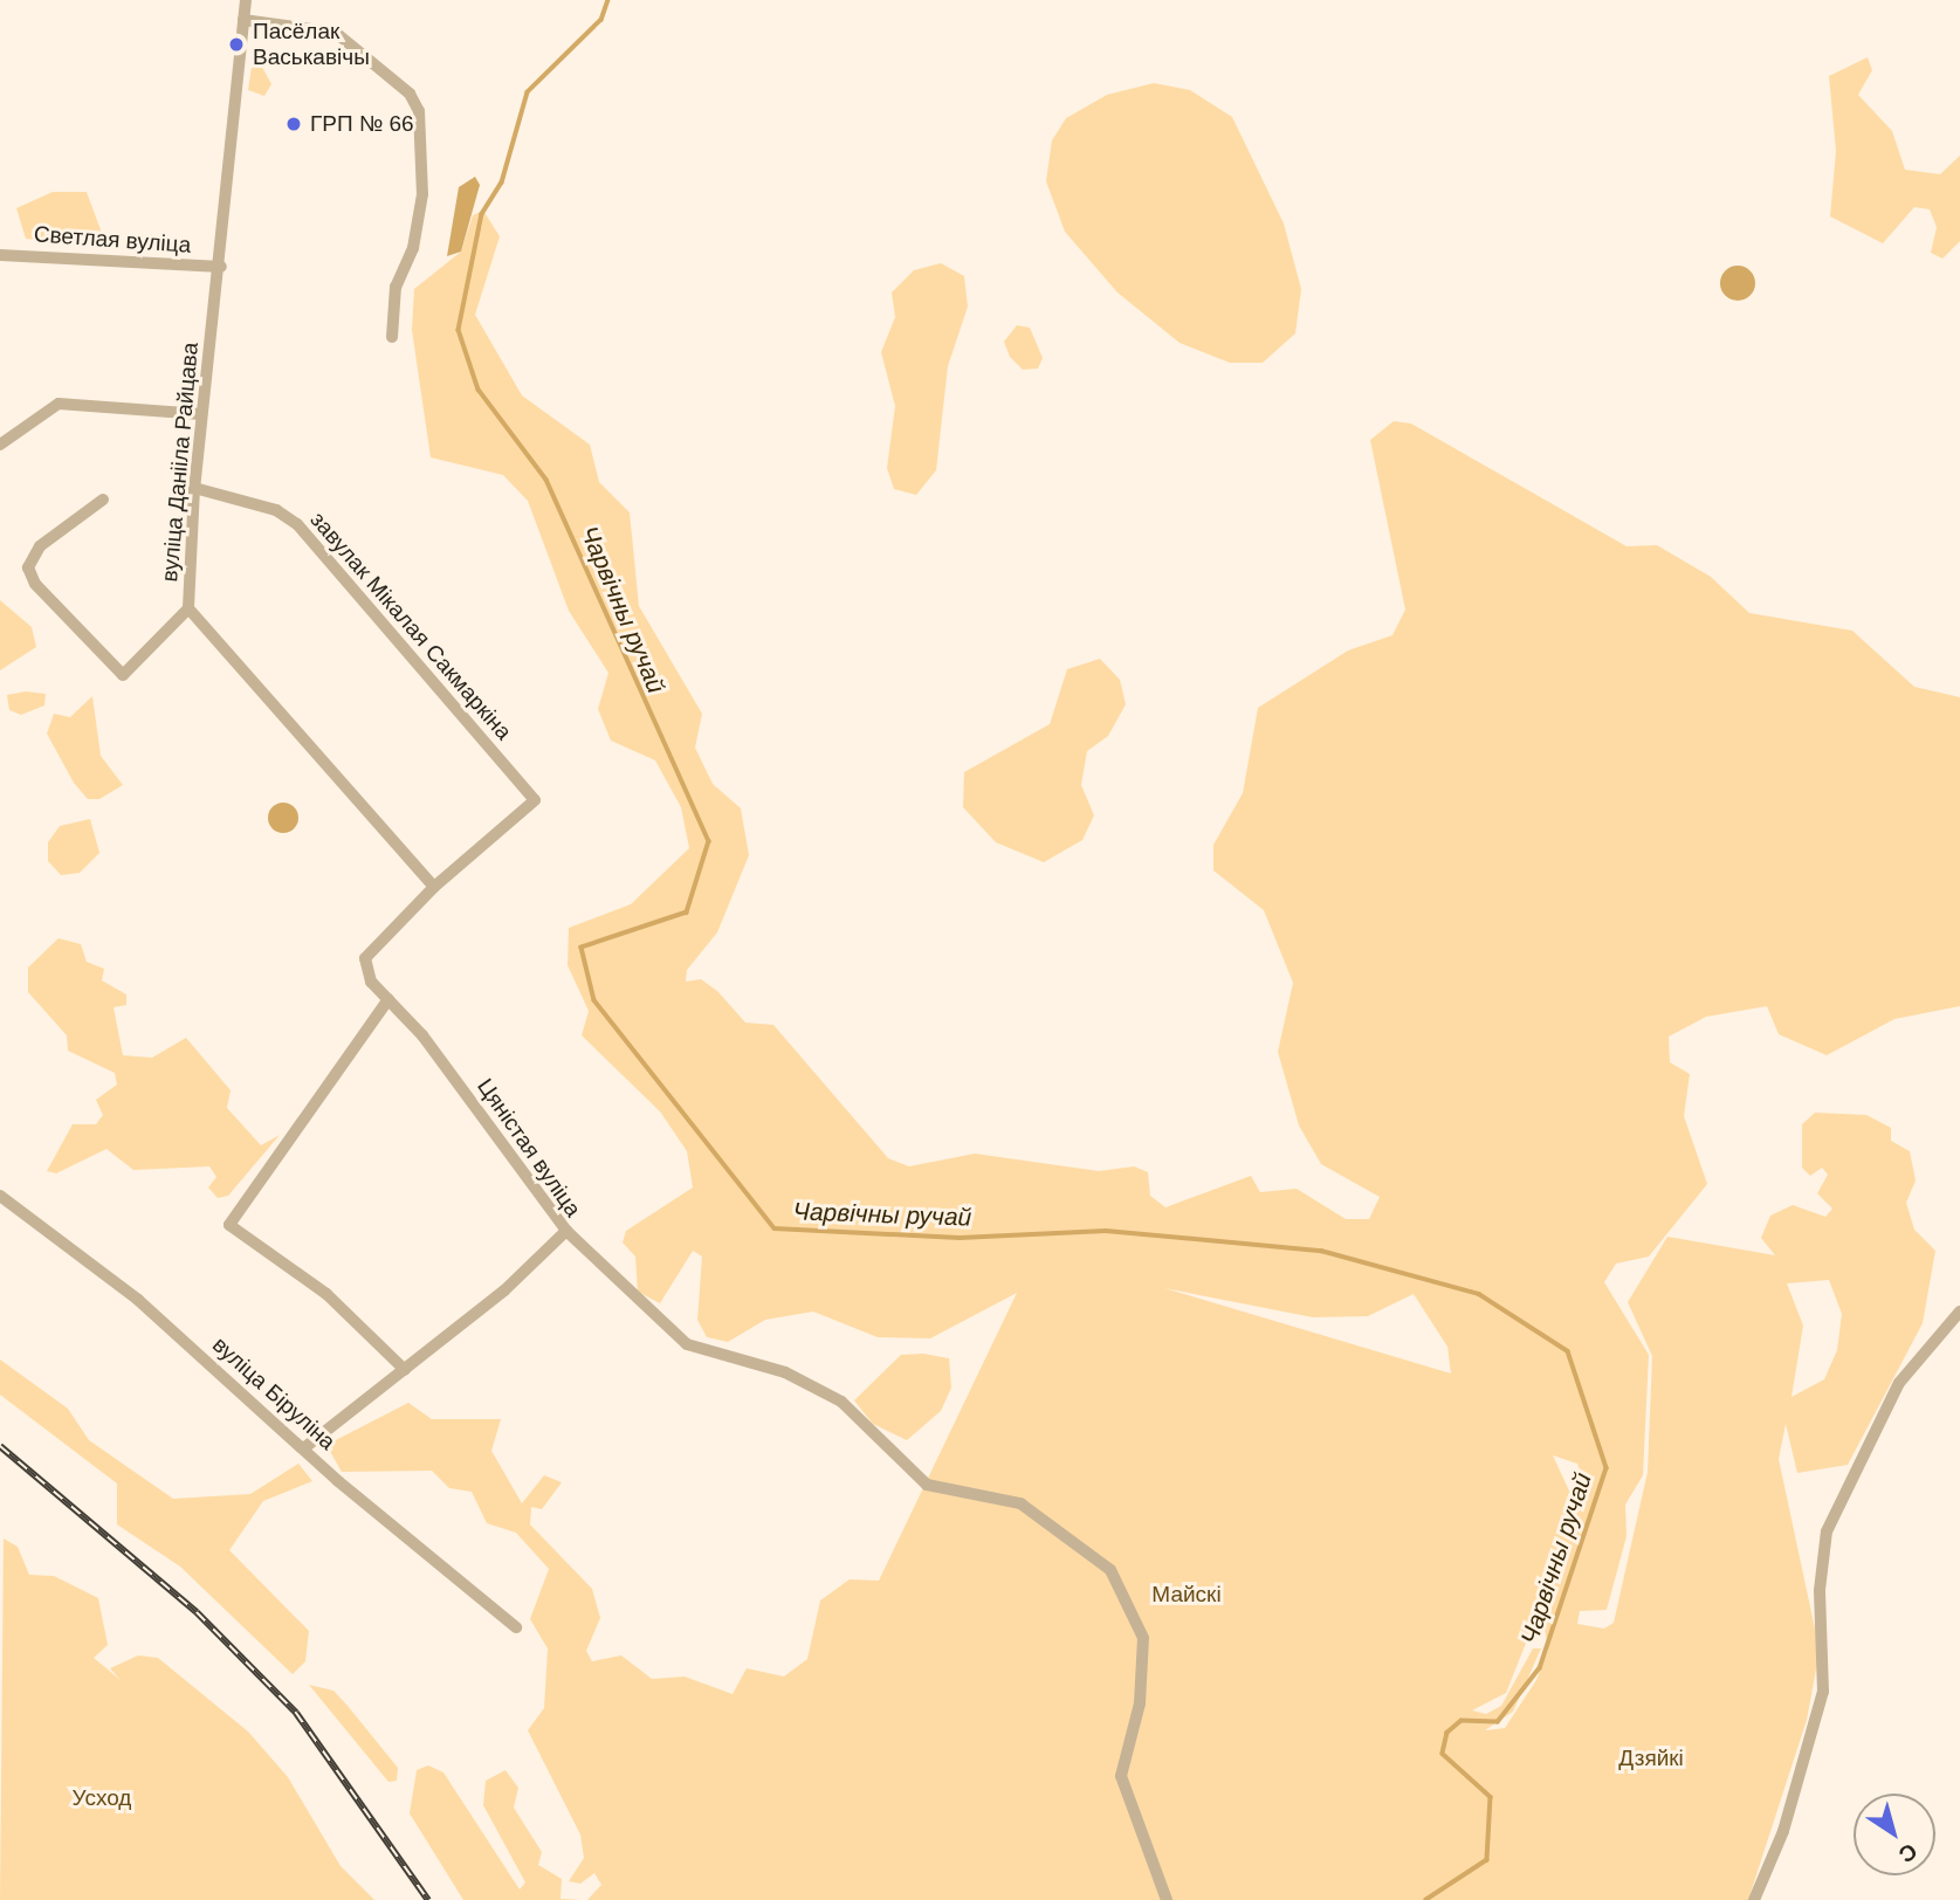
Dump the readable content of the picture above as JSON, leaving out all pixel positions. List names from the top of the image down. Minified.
{"streets":{"street":["Светлая вуліца","вуліца Данііла Райцава","завулак Мікалая Сакмаркіна","Цяністая вуліца","вуліца Біруліна"]},"crossings":[["Светлая вуліца","вуліца Данііла Райцава"],["вуліца Данііла Райцава","завулак Мікалая Сакмаркіна"],["вуліца Данііла Райцава","Цяністая вуліца"],["завулак Мікалая Сакмаркіна","Цяністая вуліца"],["Цяністая вуліца","вуліца Біруліна"]],"water":["Чарвічны ручай"],"parks":["Майскі","Дзяйкі","Усход"],"places":["Пасёлак Васькавічы","ГРП № 66"],"north":"bottom right"}
